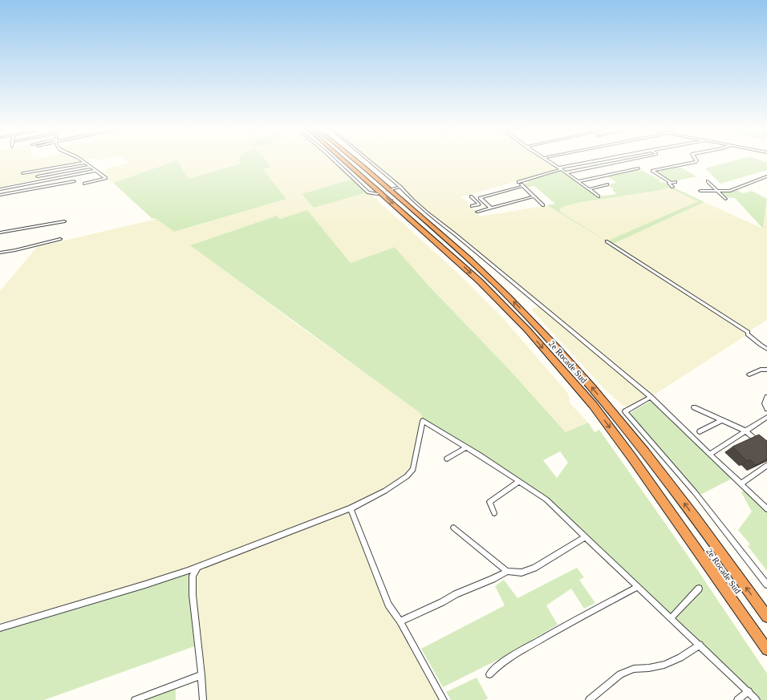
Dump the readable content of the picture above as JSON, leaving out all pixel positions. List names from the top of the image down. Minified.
{"streets":{"highway":["2e Rocade Sud"]}}
